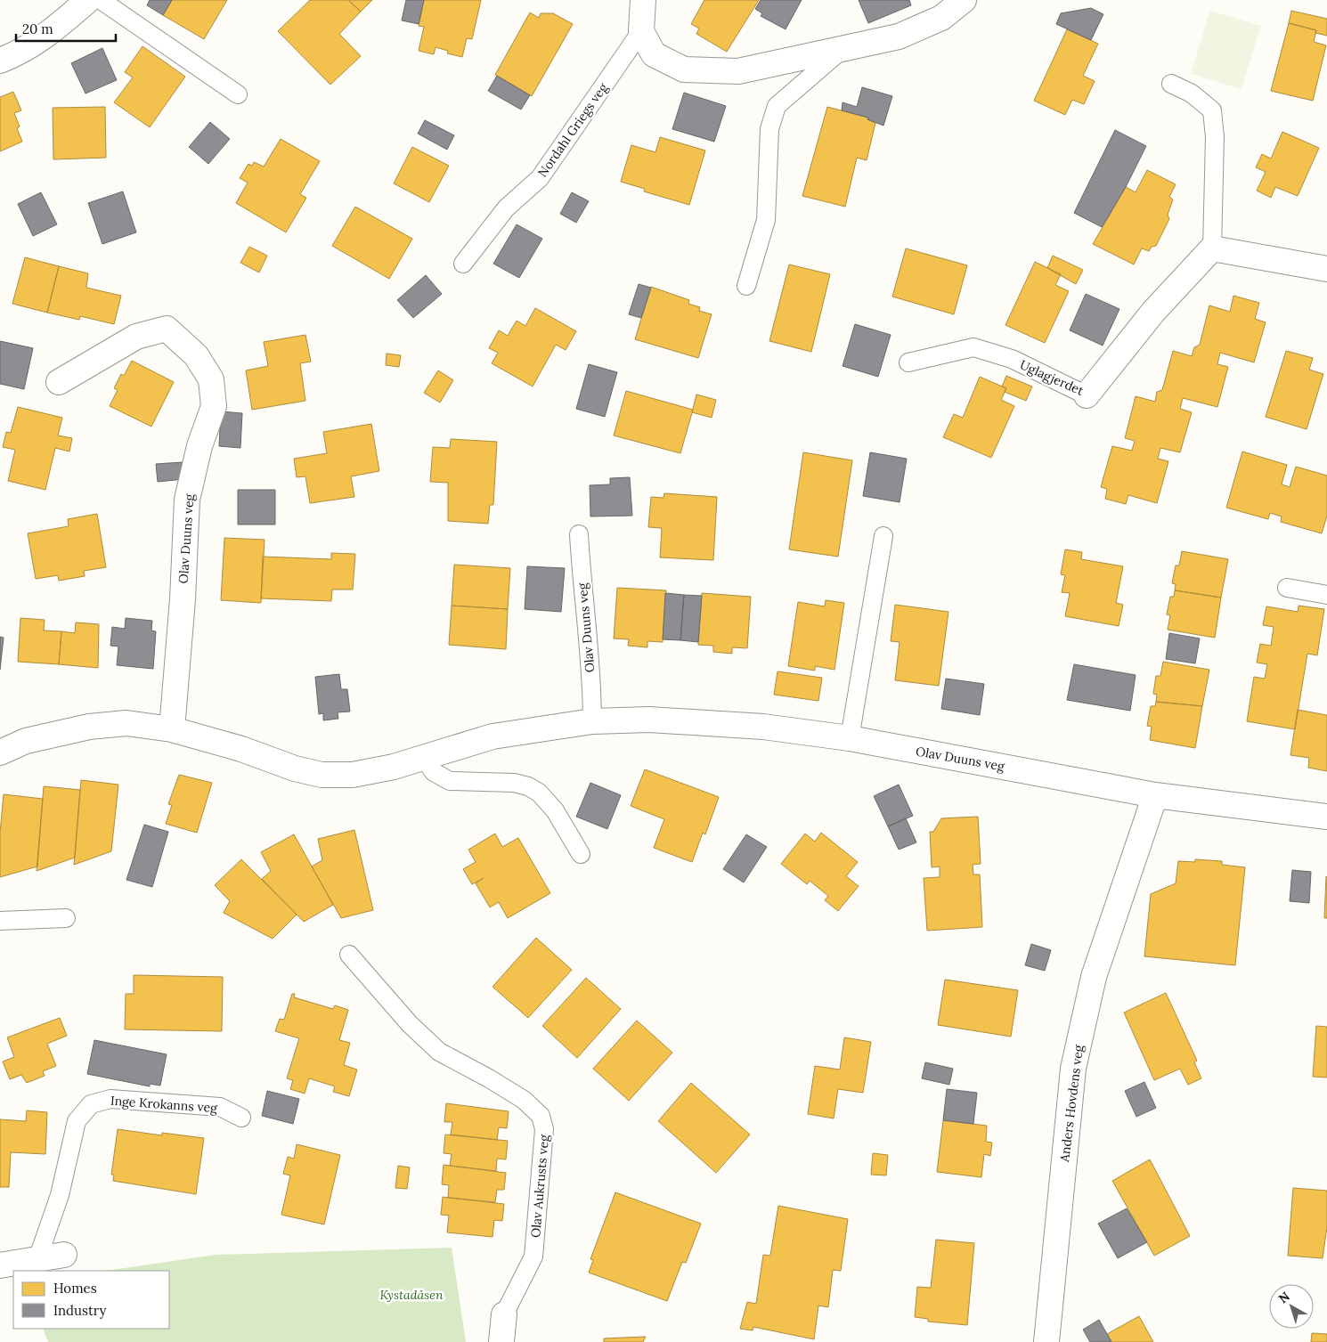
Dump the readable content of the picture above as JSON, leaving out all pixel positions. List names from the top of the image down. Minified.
{"streets":{"street":["Uglagjerdet","Olav Duuns veg","Anders Hovdens veg","Olav Aukrusts veg"],"lane":["Nordahl Griegs veg","Inge Krokanns veg"]},"crossings":[["Olav Duuns veg","Anders Hovdens veg"]],"parks":["Kystadåsen"],"legend":["Homes","Industry"],"scale_bar":"20 m","north":"top left"}
